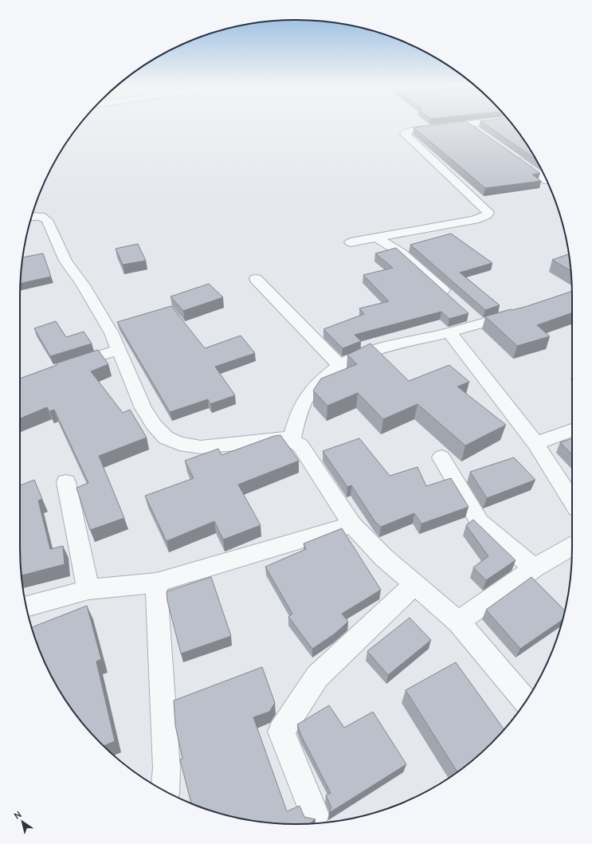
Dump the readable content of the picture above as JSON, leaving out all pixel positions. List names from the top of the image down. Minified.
{"north":"top left"}
